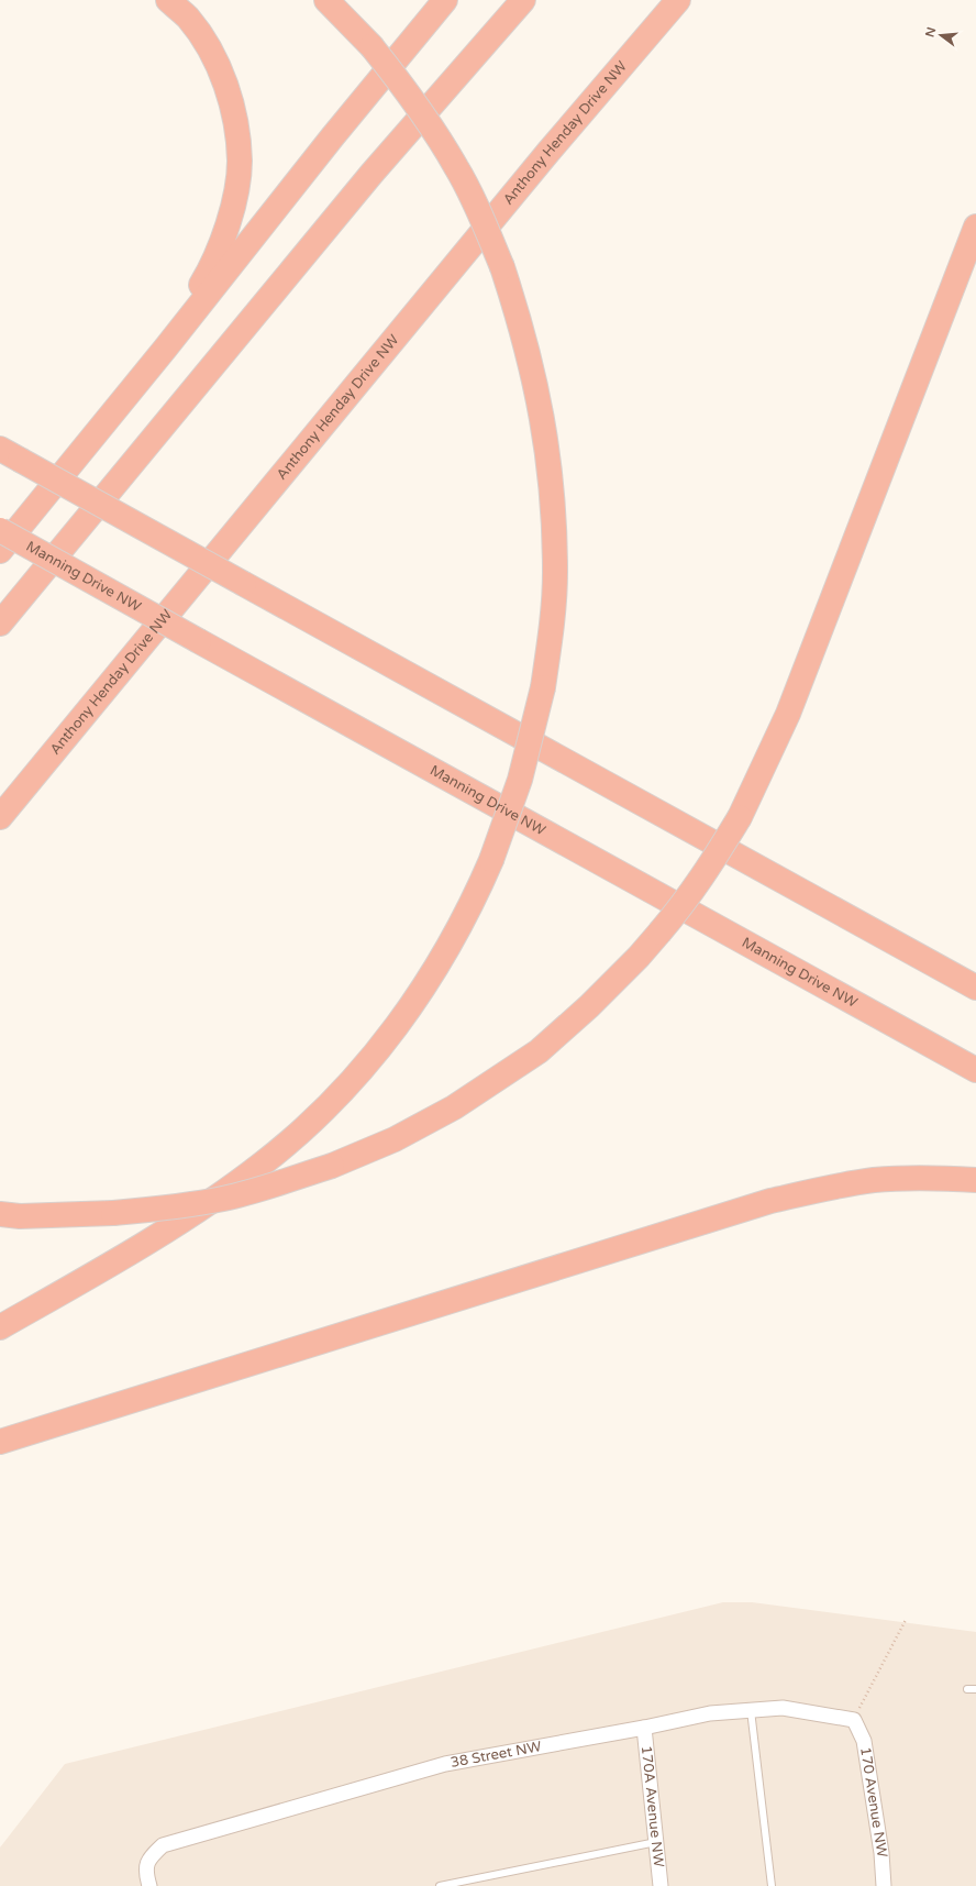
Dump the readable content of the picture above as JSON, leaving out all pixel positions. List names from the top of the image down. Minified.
{"streets":{"highway":["Anthony Henday Drive NW","Manning Drive NW"],"street":["38 Street NW","170 Avenue NW","170A Avenue NW"]},"crossings":[["38 Street NW","170 Avenue NW"],["38 Street NW","170A Avenue NW"]],"north":"left"}
